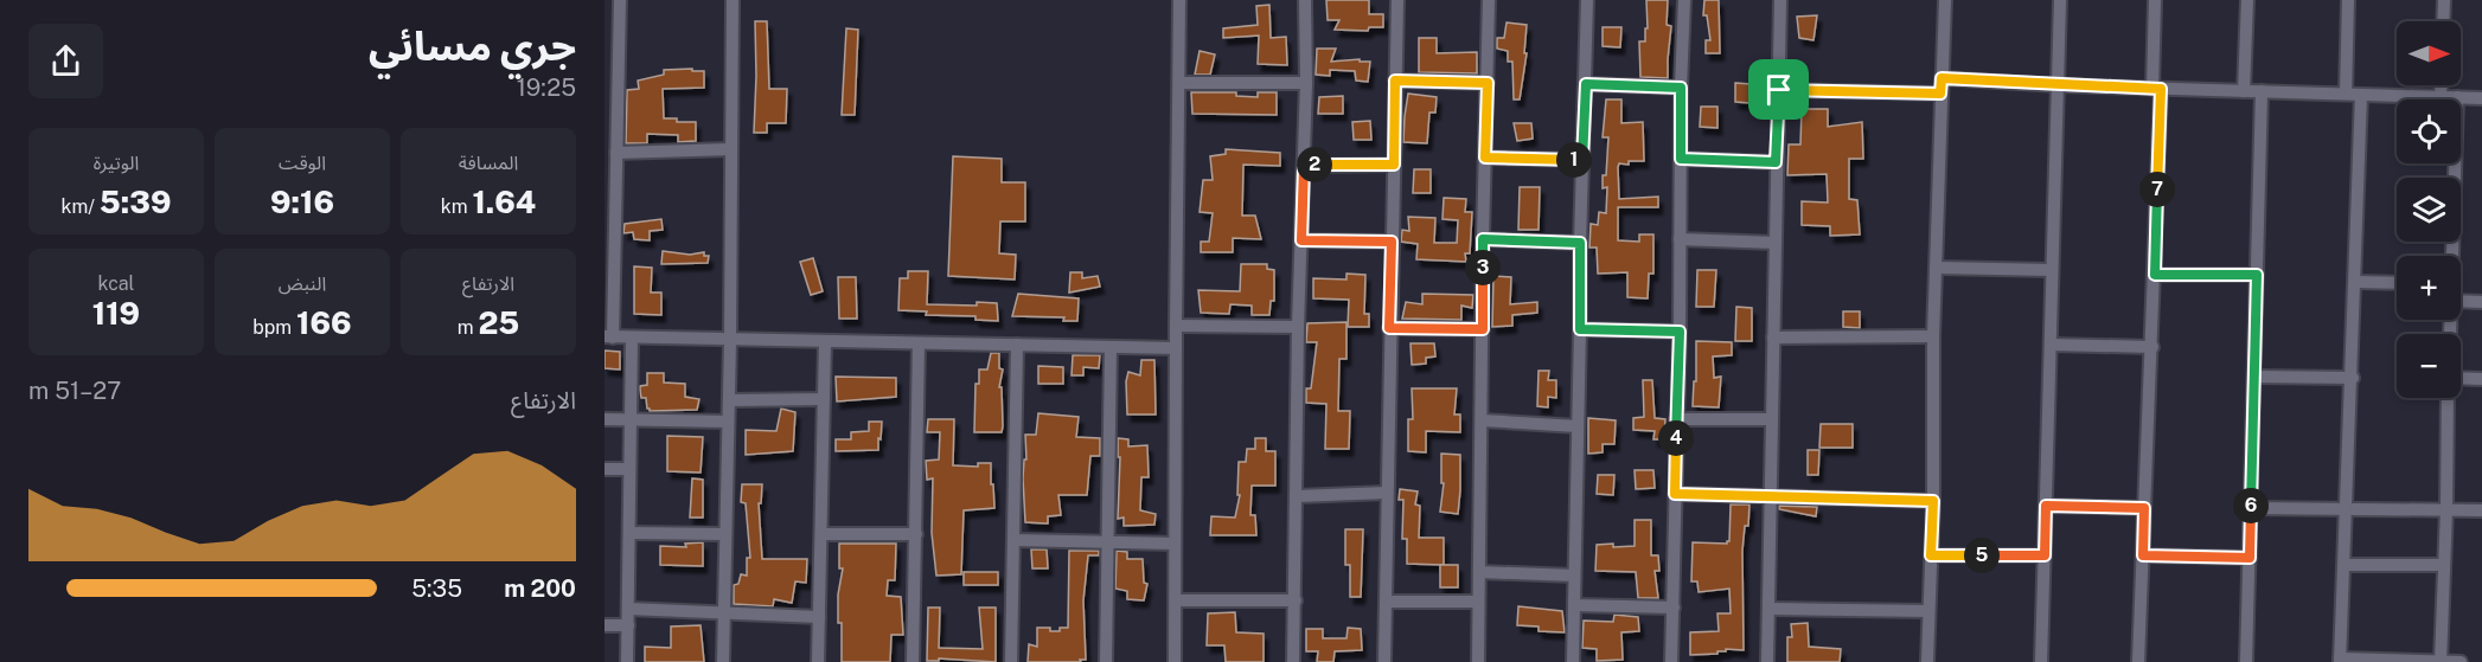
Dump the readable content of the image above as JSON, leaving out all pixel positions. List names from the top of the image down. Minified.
{"north":"right","page":{"heading":["جري مسائي","19:25"],"map_buttons":["+","−"],"stats":[["المسافة","1.64 km"],["الوقت","9:16"],["الوتيرة","5:39 /km"],["الارتفاع","25 m"],["النبض","166 bpm"],["kcal","119"]],"pins":["1","2","7","3","4","6","5"],"chart":["الارتفاع","27–51 m"],"list":[{"name":"200 m","note":"5:35"}]}}
